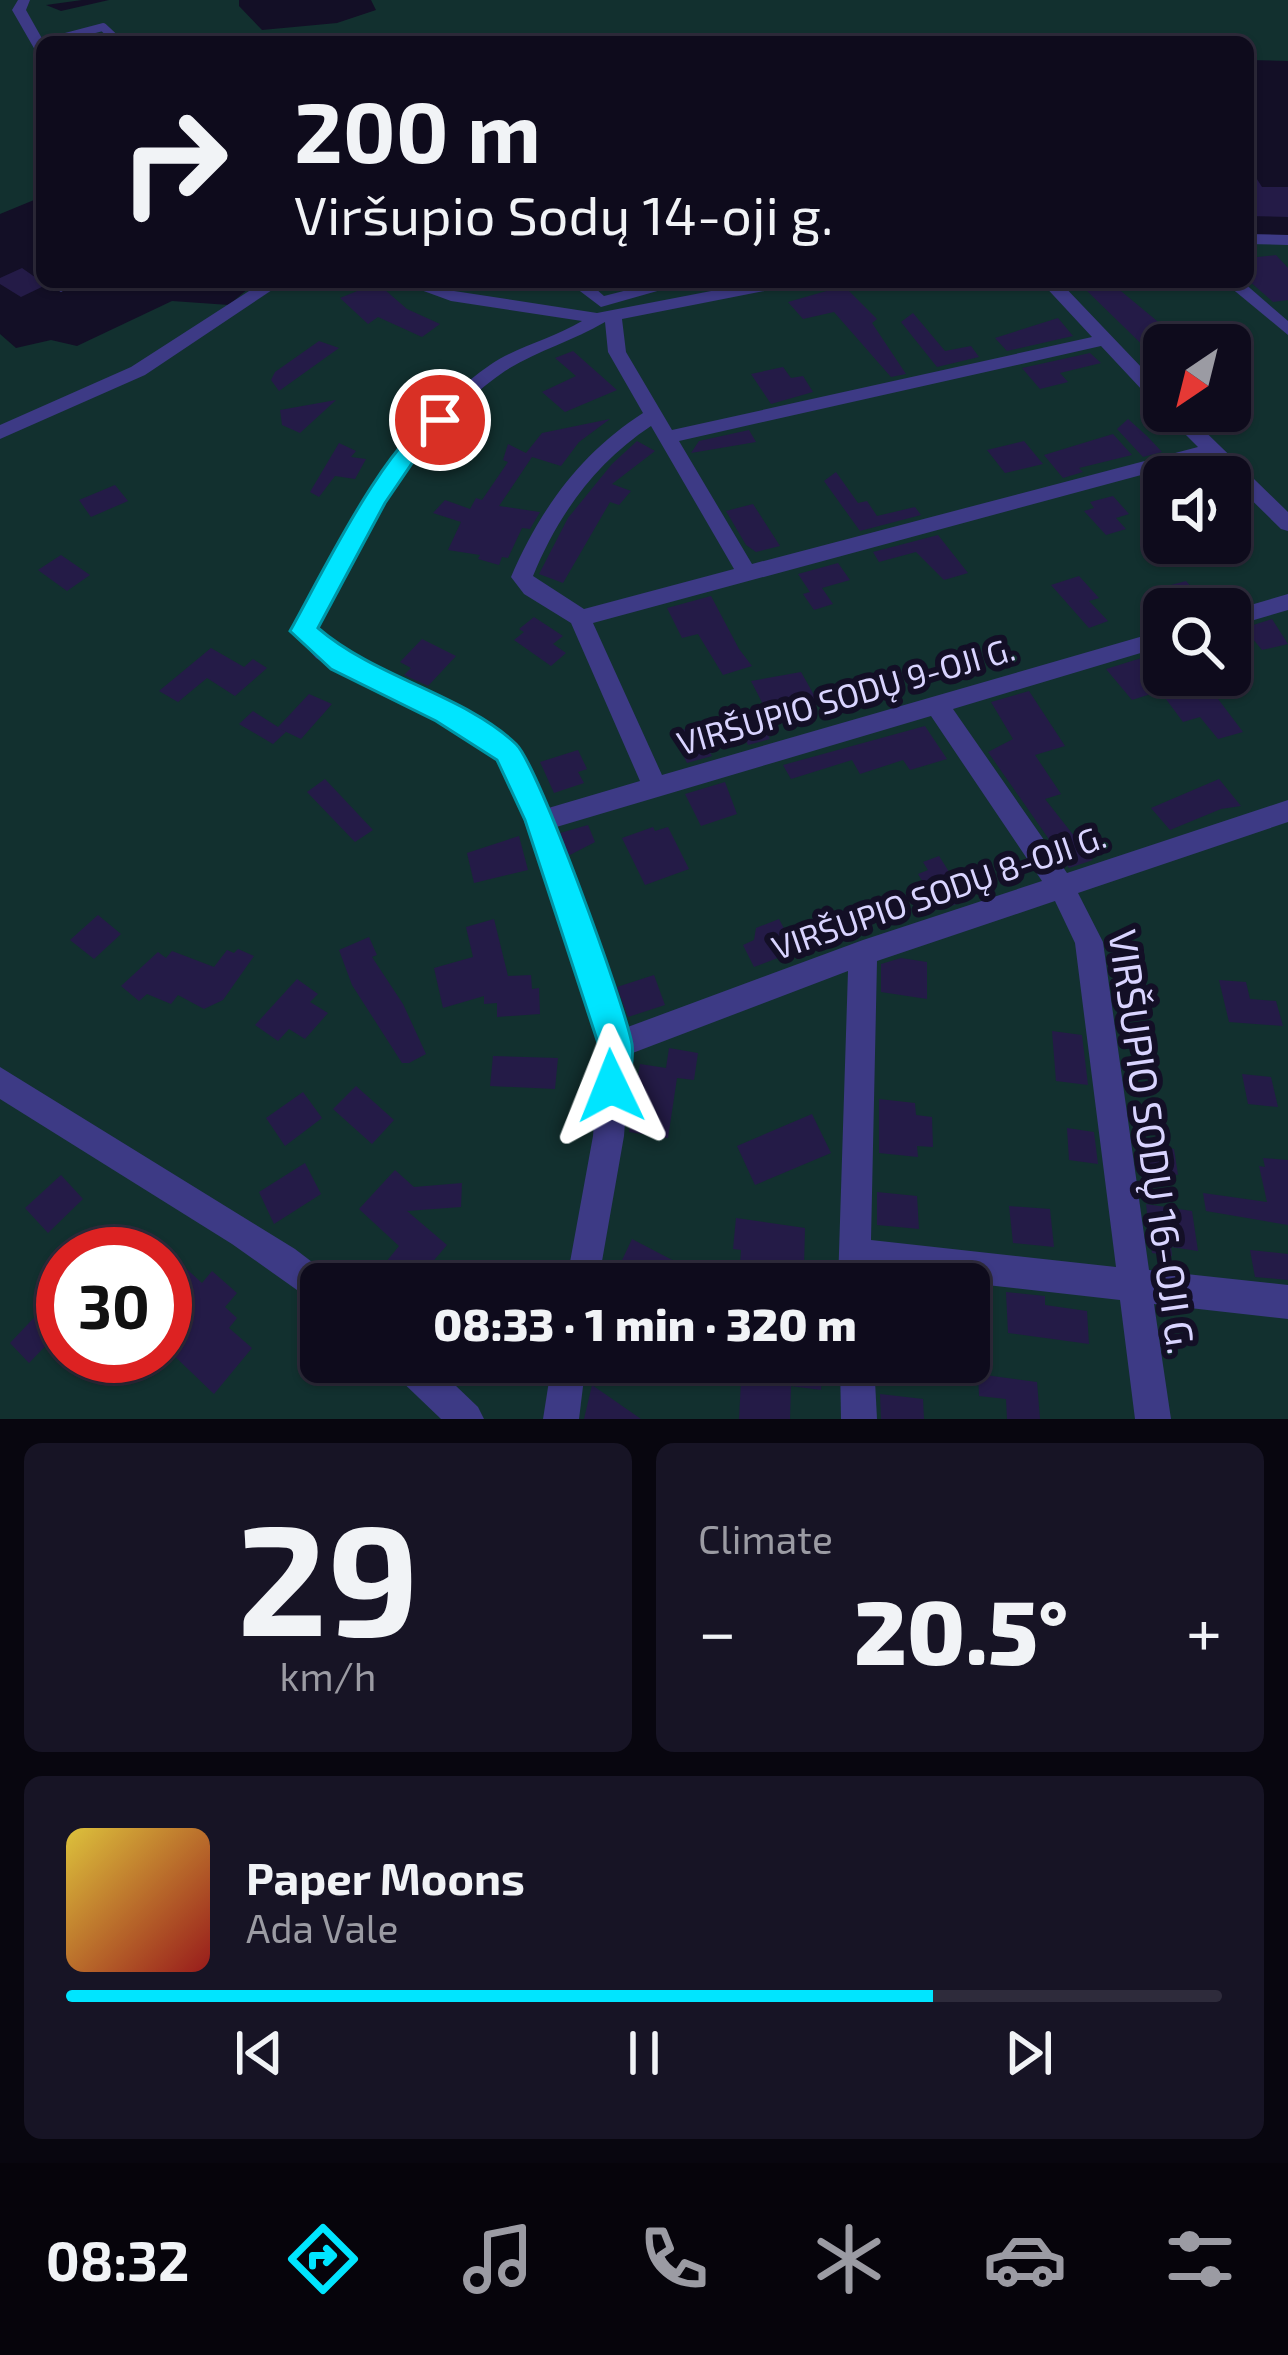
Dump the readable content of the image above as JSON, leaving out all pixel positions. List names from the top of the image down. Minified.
{"streets":{"street":["VIRŠUPIO SODŲ 9-OJI G.","VIRŠUPIO SODŲ 8-OJI G.","VIRŠUPIO SODŲ 16-OJI G."]},"crossings":[["VIRŠUPIO SODŲ 9-OJI G.","VIRŠUPIO SODŲ 16-OJI G."],["VIRŠUPIO SODŲ 8-OJI G.","VIRŠUPIO SODŲ 16-OJI G."]],"north":"bottom left","page":{"turn":["200 m","Viršupio Sodų 14-oji g."],"limit":"30","trip":"08:33 · 1 min · 320 m","tile":[["29","km/h"],"Climate"],"heat":["−","20.5°","+"],"song":["Paper Moons","Ada Vale"],"tabs":"08:32"}}
